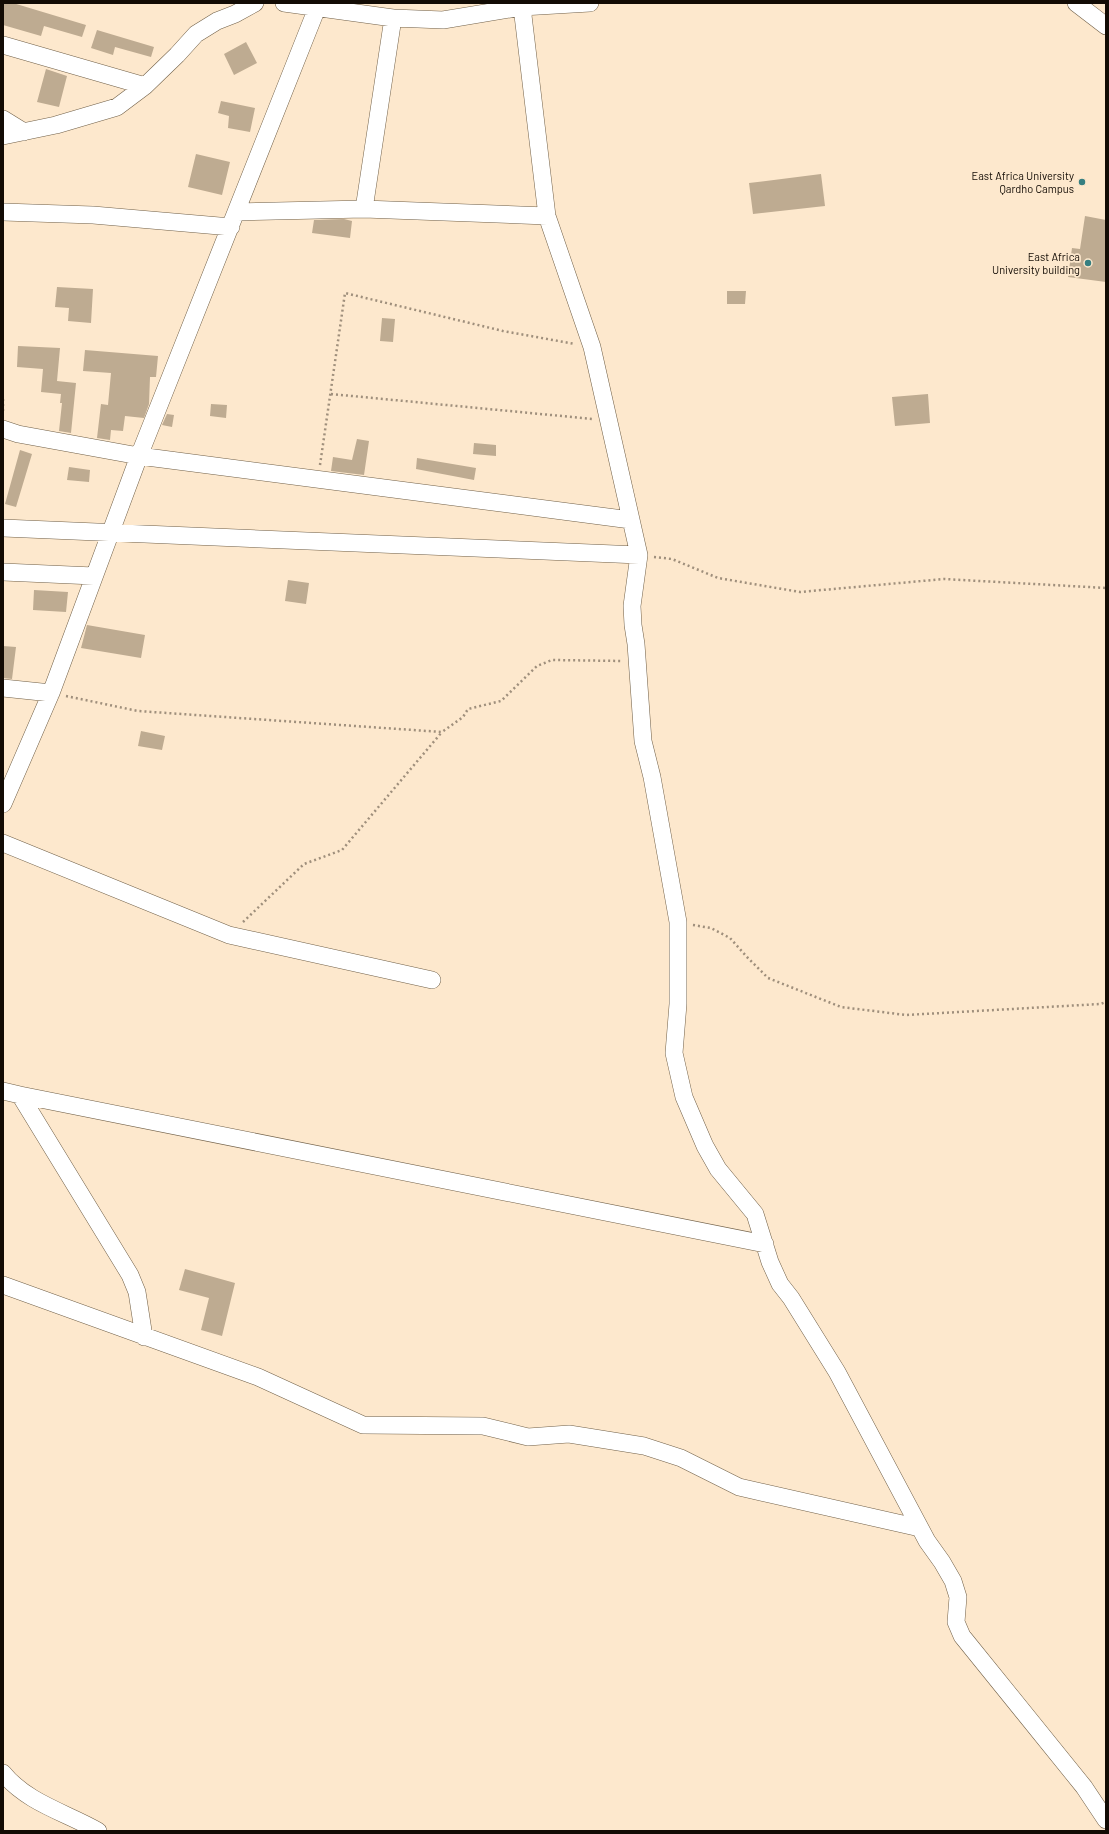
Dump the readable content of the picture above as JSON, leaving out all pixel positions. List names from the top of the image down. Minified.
{"places":["East Africa University Qardho Campus","East Africa University building"]}
